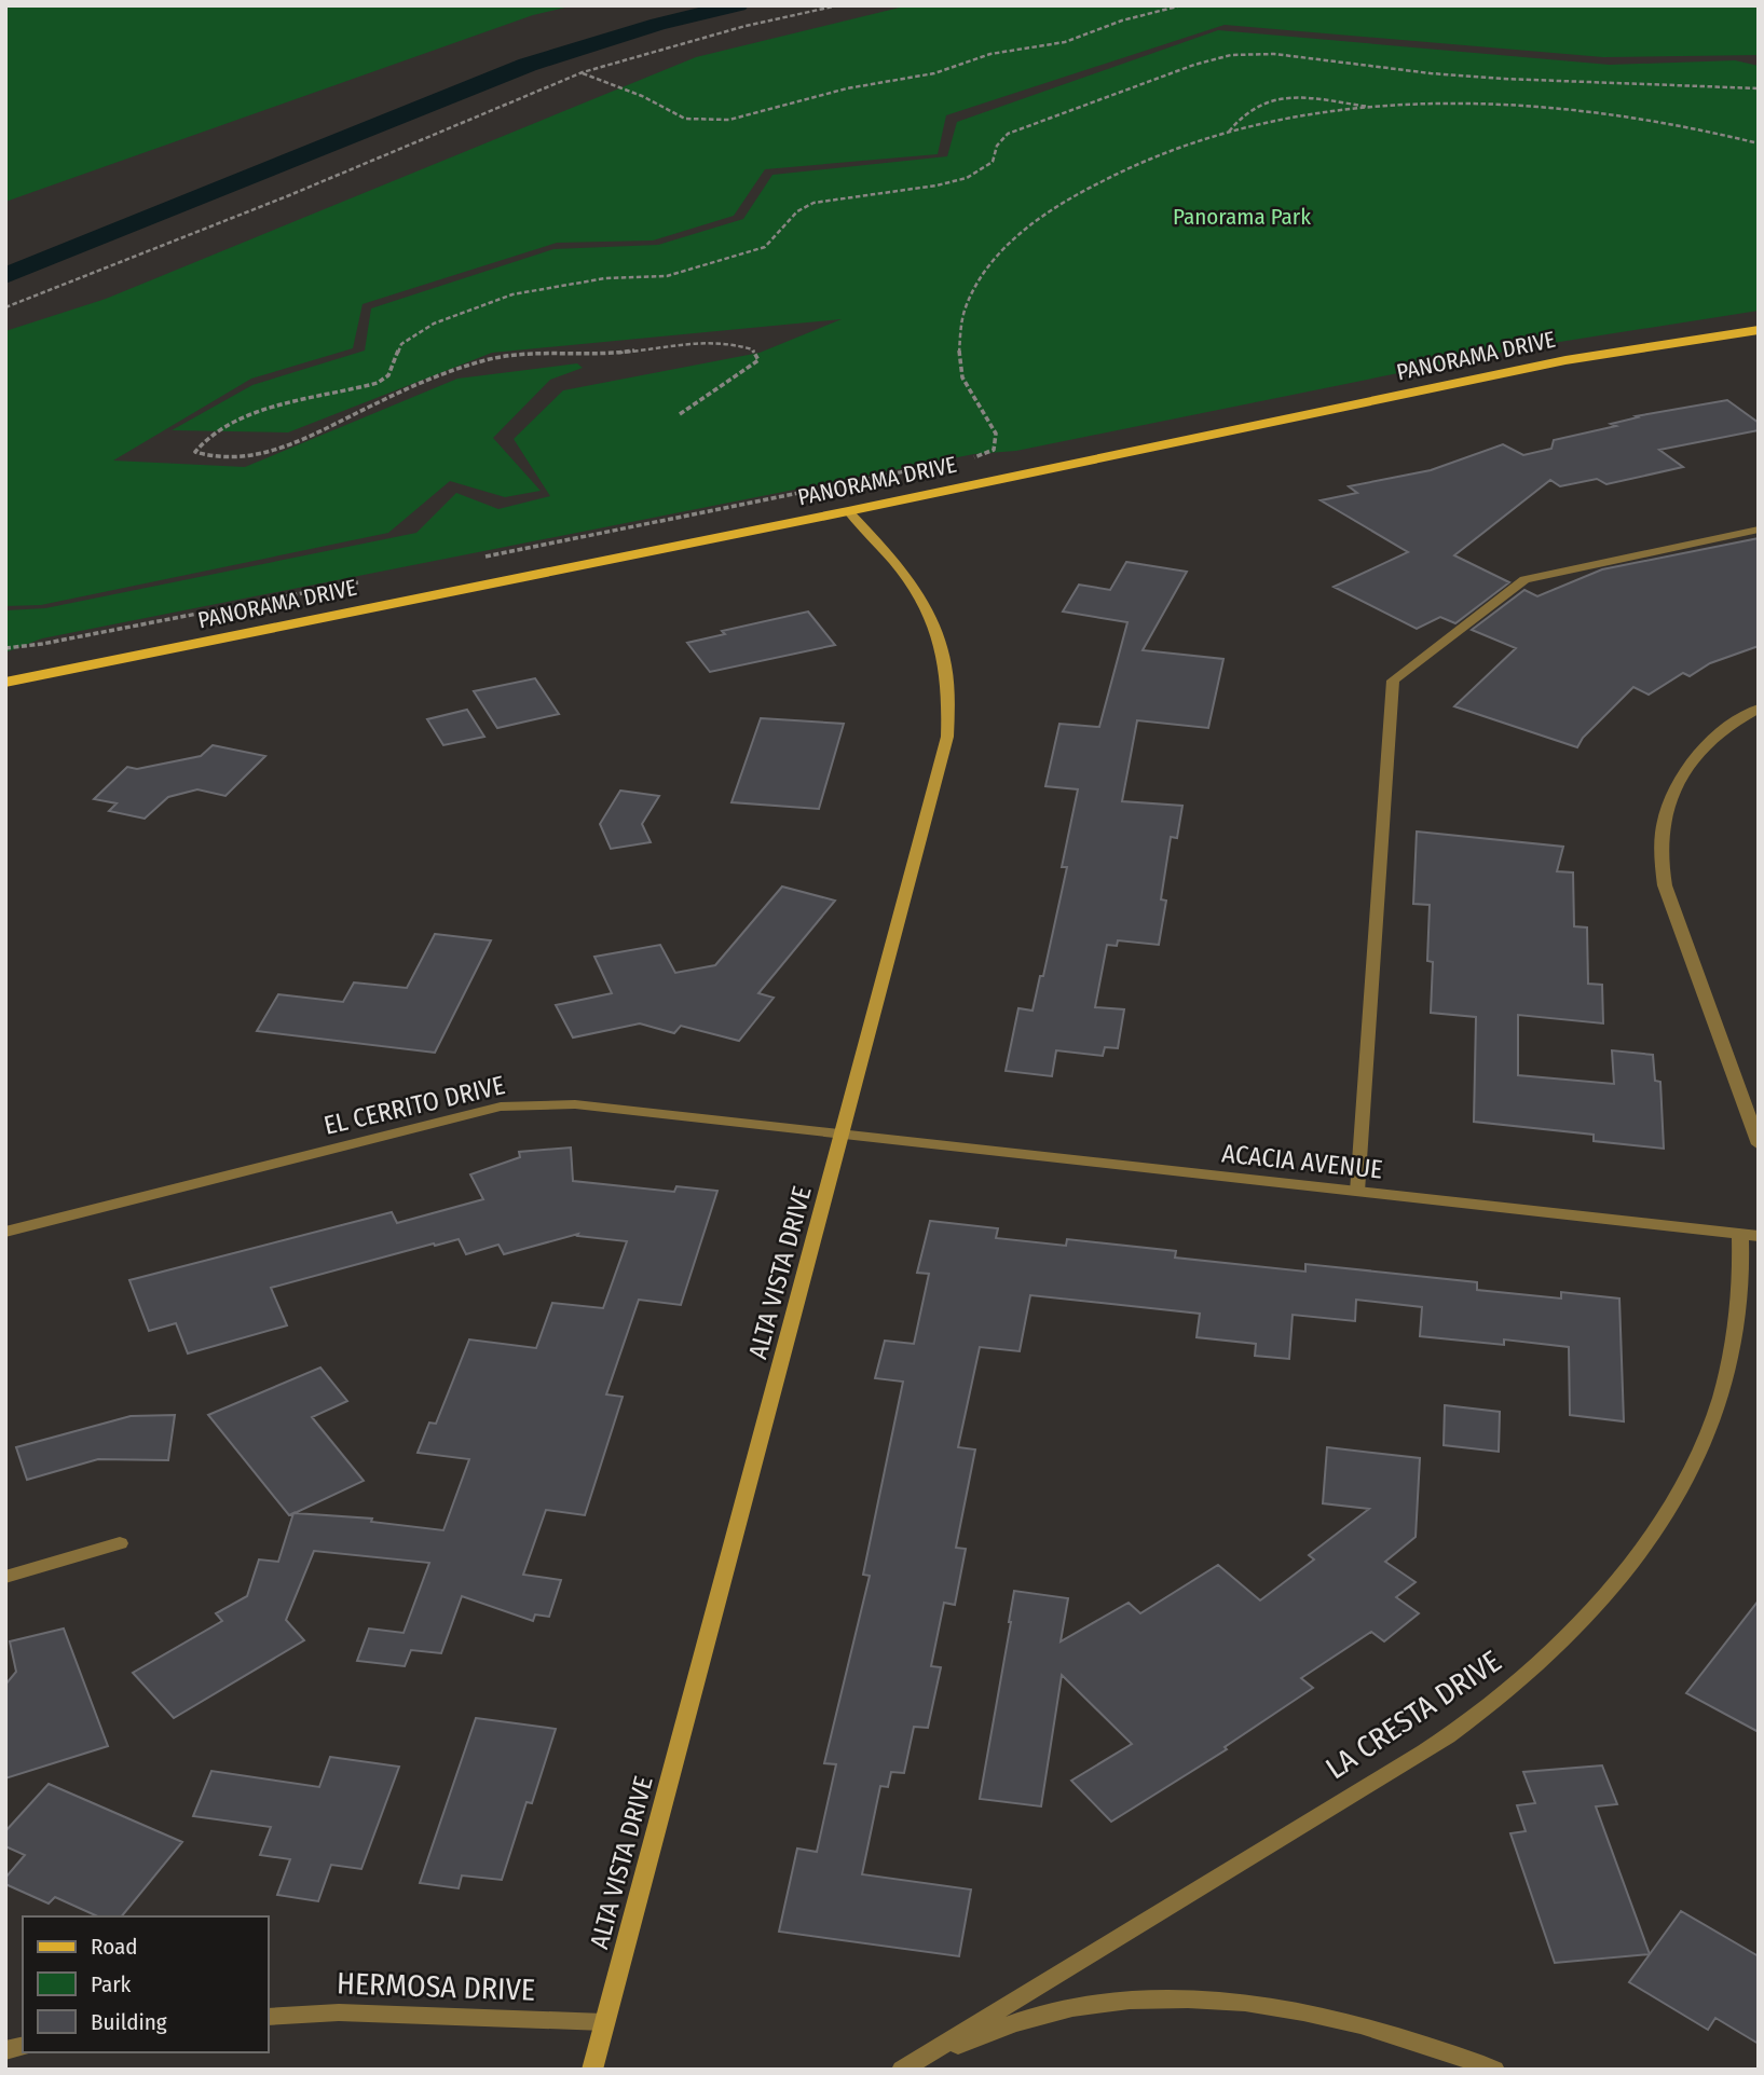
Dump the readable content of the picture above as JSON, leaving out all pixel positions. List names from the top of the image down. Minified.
{"streets":{"main road":["PANORAMA DRIVE"],"street":["EL CERRITO DRIVE","ACACIA AVENUE","ALTA VISTA DRIVE","LA CRESTA DRIVE","HERMOSA DRIVE"]},"crossings":[["PANORAMA DRIVE","ALTA VISTA DRIVE"],["EL CERRITO DRIVE","ACACIA AVENUE"],["EL CERRITO DRIVE","ALTA VISTA DRIVE"],["ACACIA AVENUE","ALTA VISTA DRIVE"],["ACACIA AVENUE","LA CRESTA DRIVE"],["ALTA VISTA DRIVE","HERMOSA DRIVE"]],"parks":["Panorama Park"],"legend":["Road","Park","Building"]}
